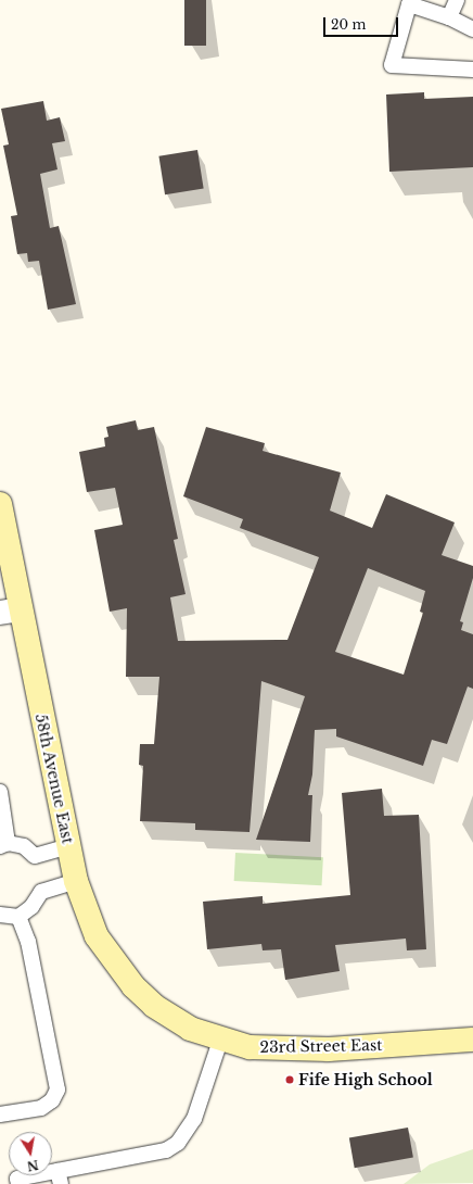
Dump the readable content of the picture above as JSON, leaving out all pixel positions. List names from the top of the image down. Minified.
{"streets":{"street":["58th Avenue East","23rd Street East"]},"crossings":[["58th Avenue East","23rd Street East"]],"places":["Fife High School"],"scale_bar":"20 m","north":"bottom"}
